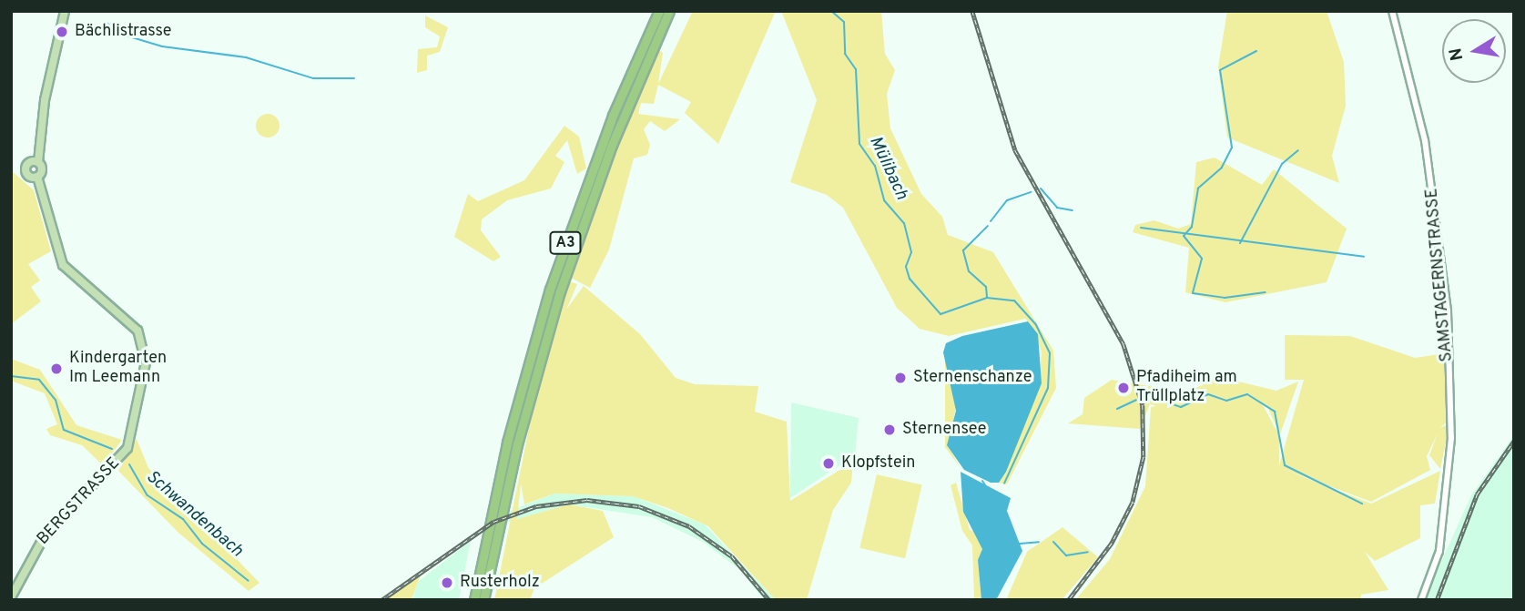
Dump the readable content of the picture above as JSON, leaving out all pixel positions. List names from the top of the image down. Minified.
{"streets":{"highway":["A3"],"main road":["BERGSTRASSE"],"street":["SAMSTAGERNSTRASSE"]},"water":["Mülibach","Schwandenbach"],"places":["Bächlistrasse","Kindergarten Im Leemann","Sternenschanze","Pfadiheim am Trüllplatz","Sternensee","Klopfstein","Rusterholz"],"north":"left"}
